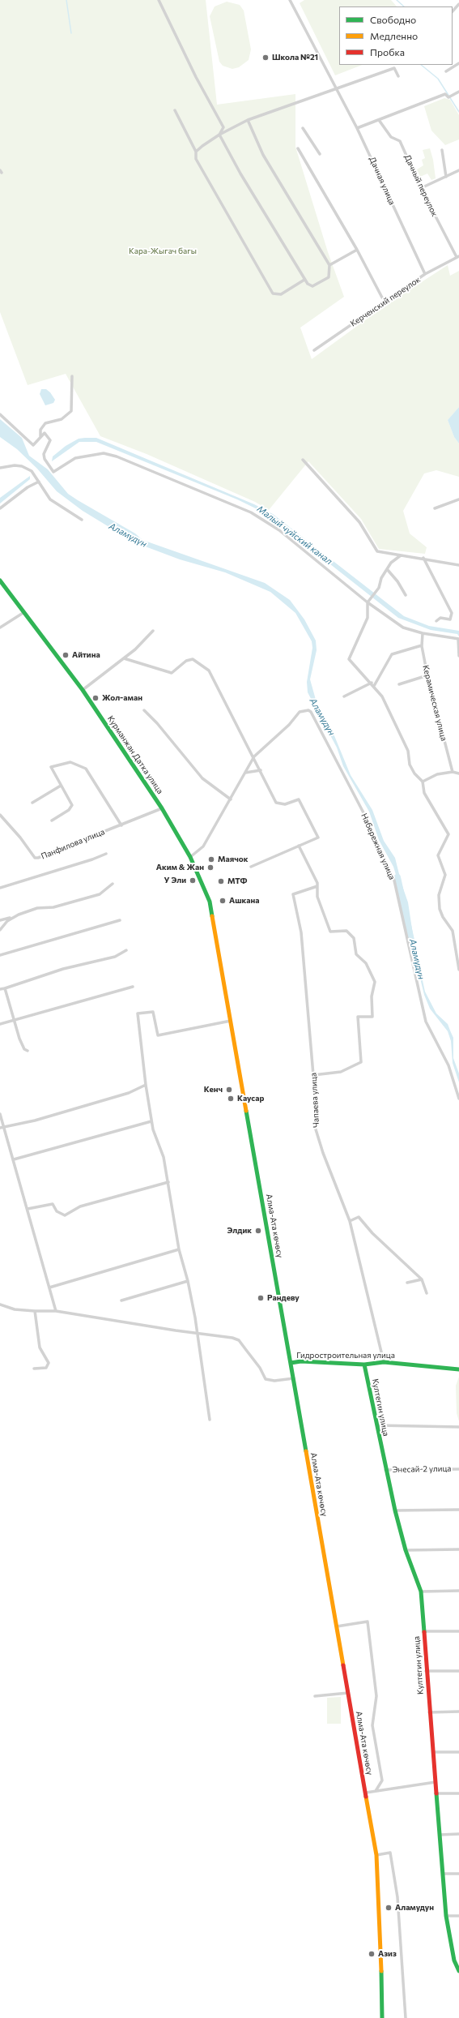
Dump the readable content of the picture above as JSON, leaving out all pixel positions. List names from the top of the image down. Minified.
{"streets":{"main road":["Курманжан Датка улица","Алма-Ата көчөсү","Гидростроительная улица","Култегин улица"],"street":["Дачная улица","Дачный переулок","Керченский переулок","Керамическая улица","Панфилова улица","Набережная улица","Чапаева улица","Энесай-2 улица"]},"crossings":[["Дачная улица","Керченский переулок"],["Дачный переулок","Керченский переулок"],["Курманжан Датка улица","Панфилова улица"],["Курманжан Датка улица","Набережная улица"],["Курманжан Датка улица","Алма-Ата көчөсү"],["Чапаева улица","Гидростроительная улица"],["Алма-Ата көчөсү","Гидростроительная улица"],["Гидростроительная улица","Култегин улица"],["Култегин улица","Энесай-2 улица"]],"water":["Аламүдүн","Малый чуйский канал"],"parks":["Кара-Жыгач багы"],"places":["Школа №21","Айтина","Жол-аман","Маячок","Аким & Жан","У Эли","МТФ","Ашкана","Кенч","Каусар","Элдик","Рандеву","Аламудун","Азиз"],"legend":["Свободно","Медленно","Пробка"]}
